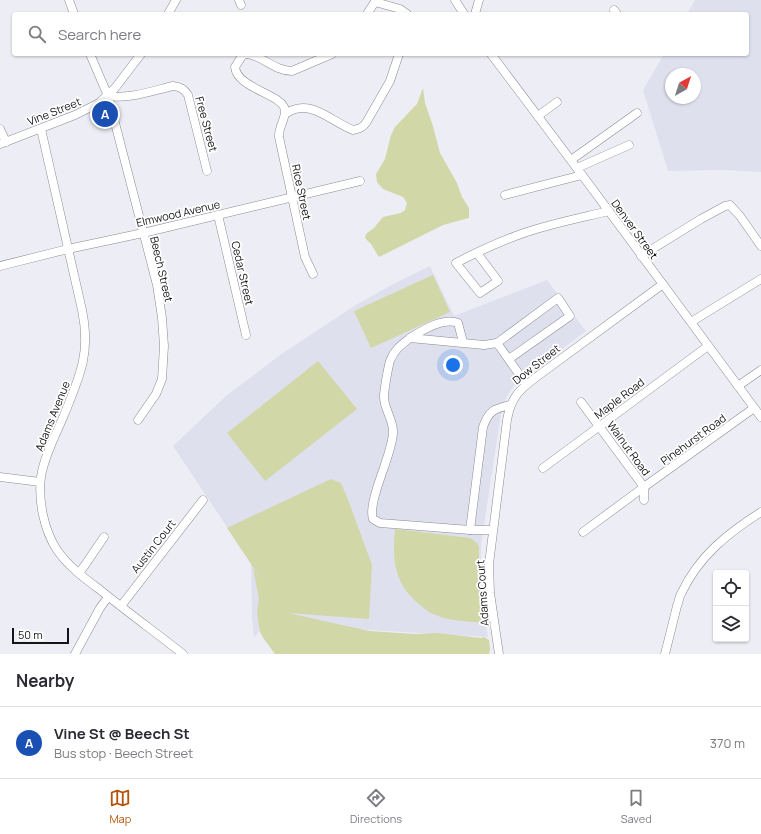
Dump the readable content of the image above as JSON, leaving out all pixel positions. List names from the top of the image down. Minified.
{"streets":{"street":["Vine Street","Free Street","Rice Street","Elmwood Avenue","Denver Street","Beech Street","Cedar Street","Dow Street","Maple Road","Adams Avenue","Pinehurst Road","Walnut Road","Austin Court","Adams Court"]},"crossings":[["Vine Street","Free Street"],["Vine Street","Beech Street"],["Vine Street","Adams Avenue"],["Free Street","Beech Street"],["Rice Street","Elmwood Avenue"],["Elmwood Avenue","Beech Street"],["Elmwood Avenue","Cedar Street"],["Elmwood Avenue","Adams Avenue"],["Denver Street","Dow Street"],["Denver Street","Maple Road"],["Denver Street","Pinehurst Road"],["Dow Street","Adams Court"],["Maple Road","Walnut Road"],["Adams Avenue","Austin Court"],["Pinehurst Road","Walnut Road"]],"scale_bar":"50 m","north":"top right","page":{"search":"Search here","pins":"A","scale":"50 m","heading":"Nearby","list":[{"mark":"A","name":"Vine St @ Beech St","note":"Bus stop · Beech Street","value":"370 m"}],"nav":["Map","Directions","Saved"]}}
